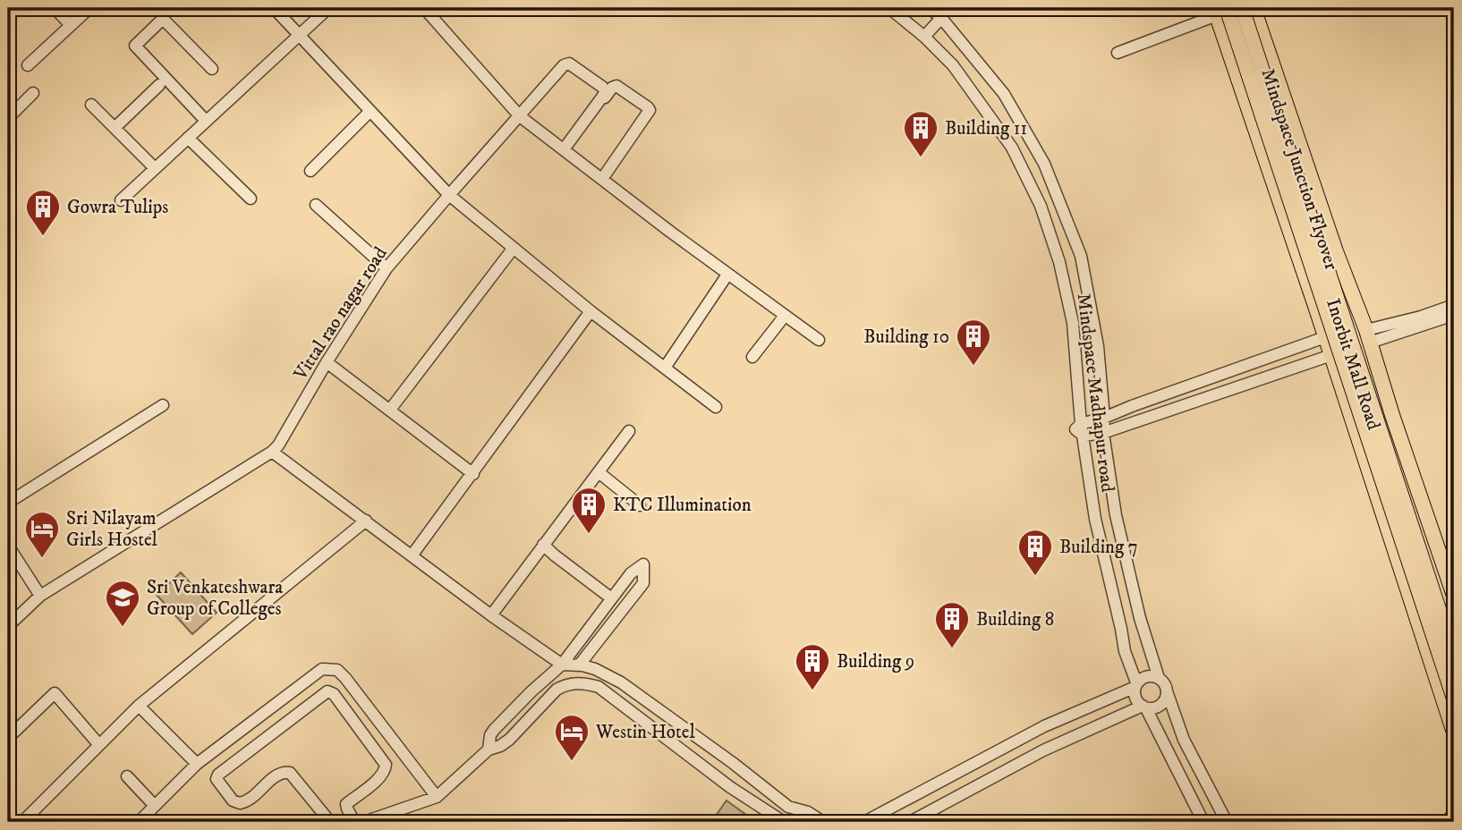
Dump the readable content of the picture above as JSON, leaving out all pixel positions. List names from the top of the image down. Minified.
{"streets":{"main road":["Mindspace Junction Flyover","Inorbit Mall Road"],"street":["Vittal rao nagar road","Mindspace Madhapur road"]},"crossings":[["Mindspace Junction Flyover","Inorbit Mall Road"]],"places":{"building":["Building 11","Gowra Tulips","Building 10","KTC Illumination","Building 7","Building 8","Building 9"],"hotel":["Sri Nilayam Girls Hostel","Westin Hotel"],"school or university":["Sri Venkateshwara Group of Colleges"]}}
